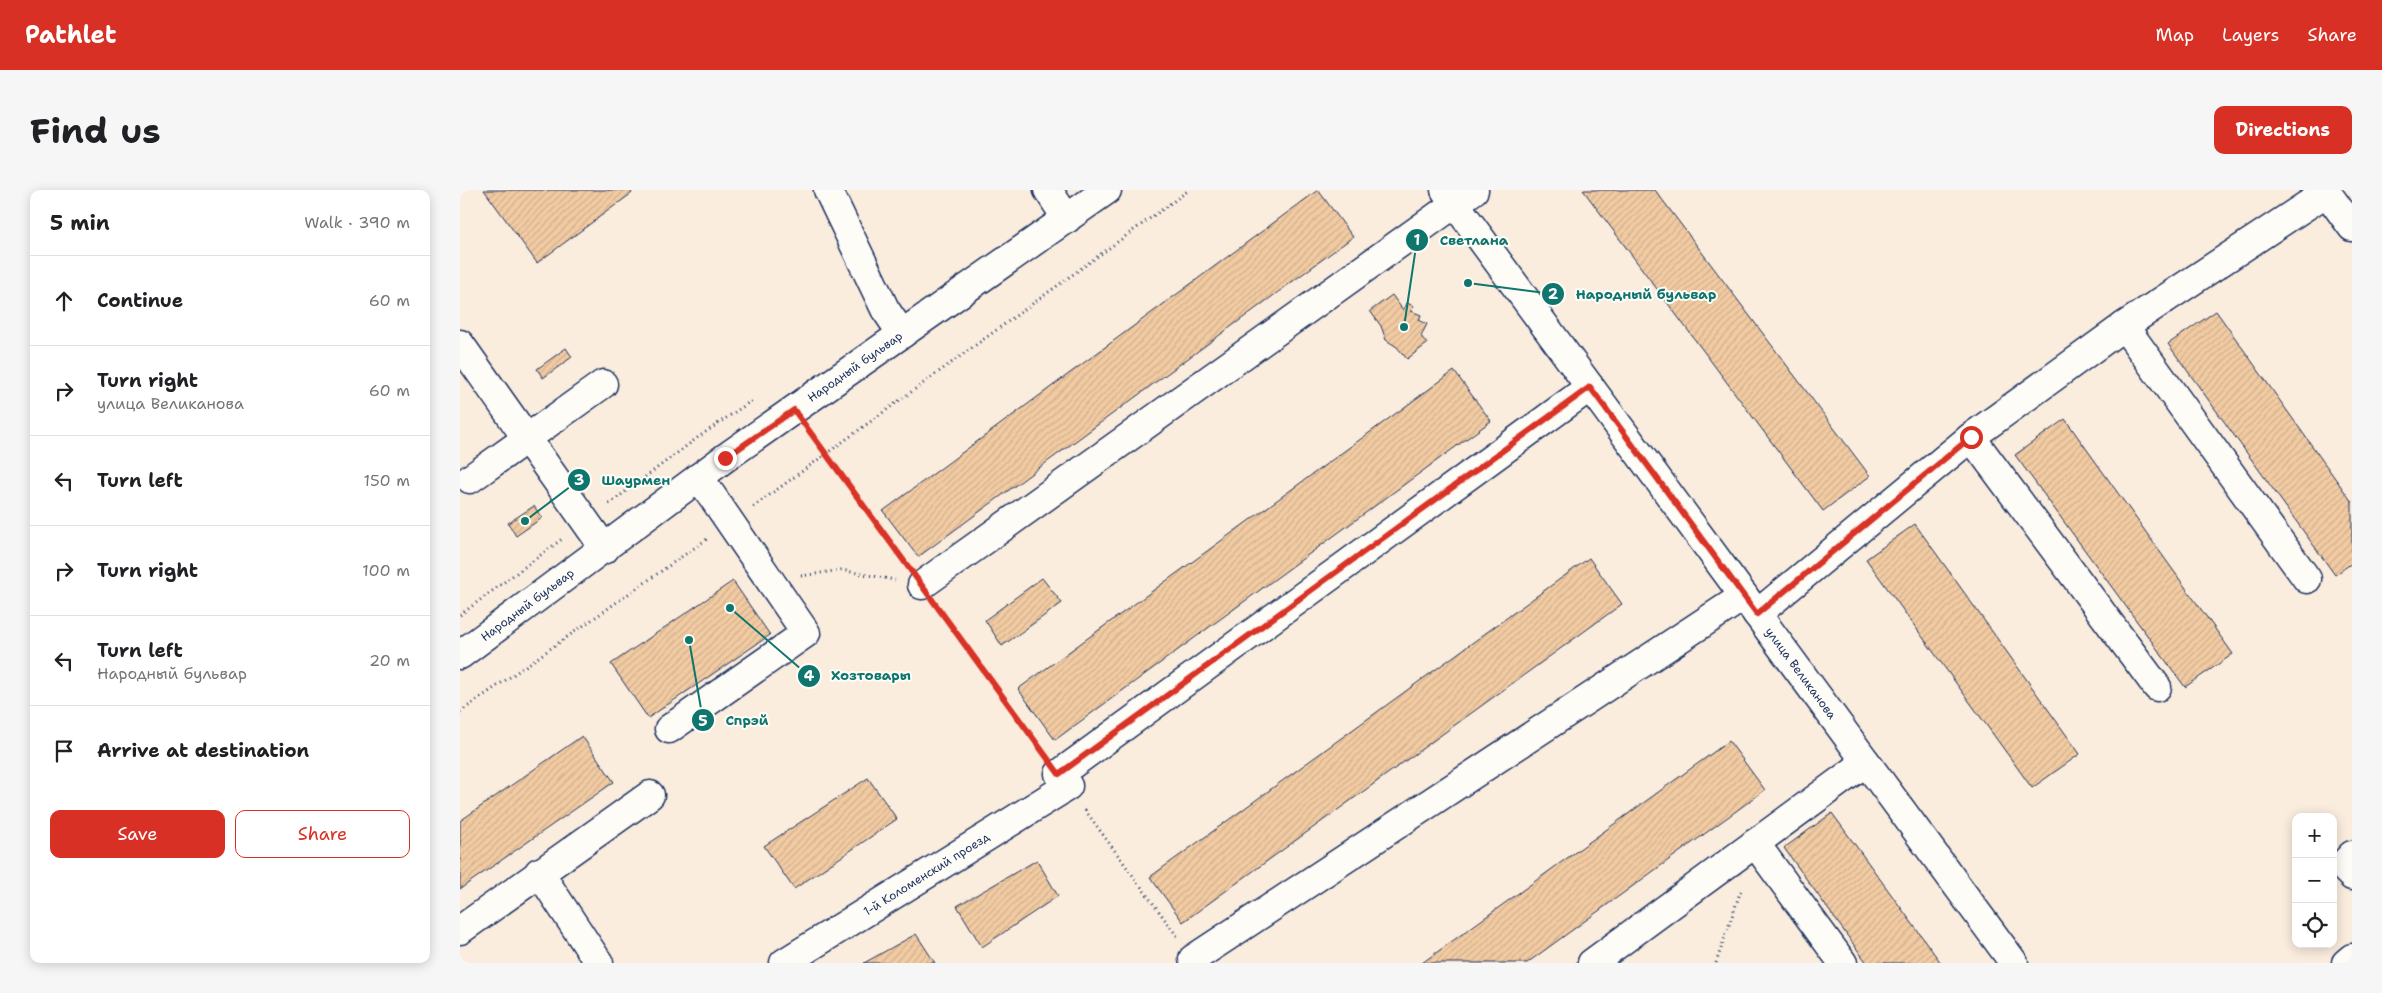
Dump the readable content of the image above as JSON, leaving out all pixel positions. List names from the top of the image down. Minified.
{"streets":{"street":["Народный бульвар","улица Великанова","1-й Коломенский проезд"]},"crossings":[["улица Великанова","1-й Коломенский проезд"]],"places":["Народный бульвар","Светлана","Шаурмен","Хозтовары","Спрэй"],"page":{"header":"Pathlet","nav":["Map","Layers","Share"],"buttons":["Directions",["Save","Share"]],"title":"Find us","heading":["5 min","Walk · 390 m"],"list":[["Continue","60 m"],["Turn right","улица Великанова","60 m"],["Turn left","150 m"],["Turn right","100 m"],["Turn left","Народный бульвар","20 m"],"Arrive at destination"],"map_buttons":["+","−"]}}
